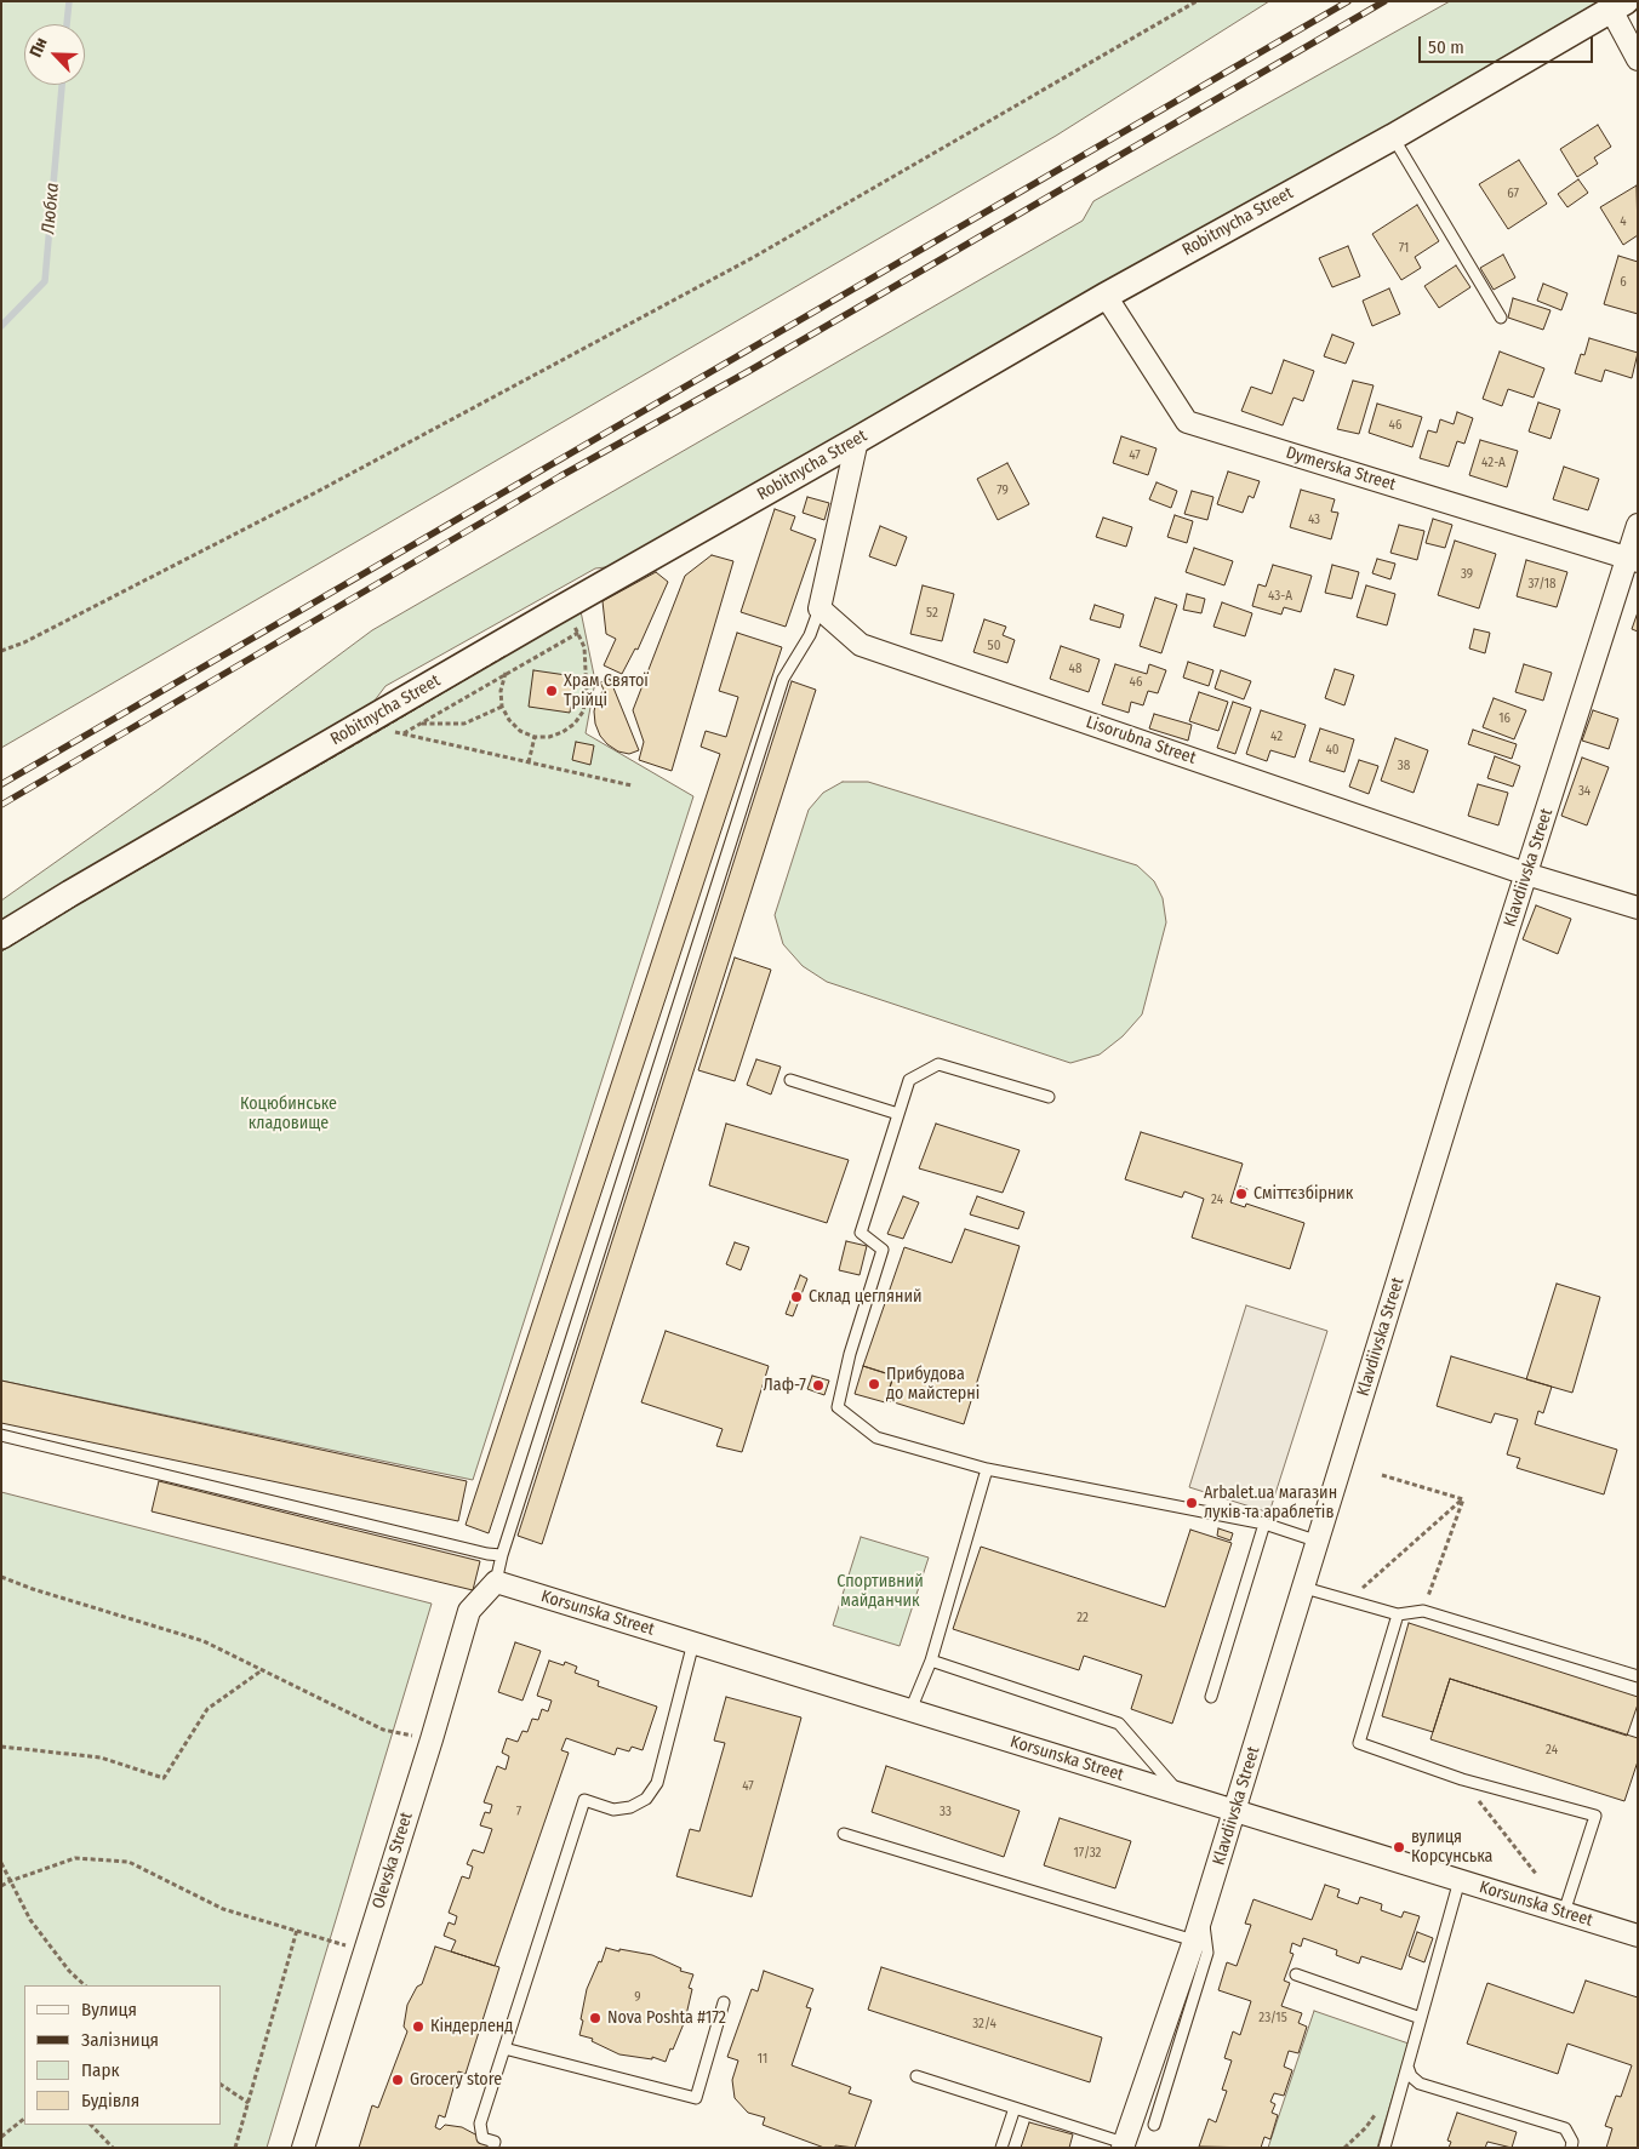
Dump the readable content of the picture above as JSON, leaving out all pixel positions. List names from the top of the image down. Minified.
{"streets":{"street":["Robitnycha Street","Dymerska Street","Lisorubna Street","Klavdiivska Street","Korsunska Street","Olevska Street"]},"crossings":[["Robitnycha Street","Dymerska Street"],["Dymerska Street","Klavdiivska Street"],["Lisorubna Street","Klavdiivska Street"],["Klavdiivska Street","Korsunska Street"],["Korsunska Street","Olevska Street"]],"water":["Любка"],"parks":["Коцюбинське кладовище","Спортивний майданчик"],"places":["Храм Святої Трійці","Сміттєзбірник","Склад цегляний","Прибудова до майстерні","Лаф-7","Arbalet.ua магазин луків та араблетів","вулиця Корсунська","Nova Poshta #172","Кіндерленд","Grocery store"],"house_numbers":["67","4","71","6","46","47","42-А","79","43","39","37/18","43-А","52","50","48","46","16","42","40","38","34","24","22","24","47","7","33","17/32","9","23/15","32/4","11"],"legend":["Вулиця","Залізниця","Парк","Будівля"],"scale_bar":"50 m","north":"top left"}
